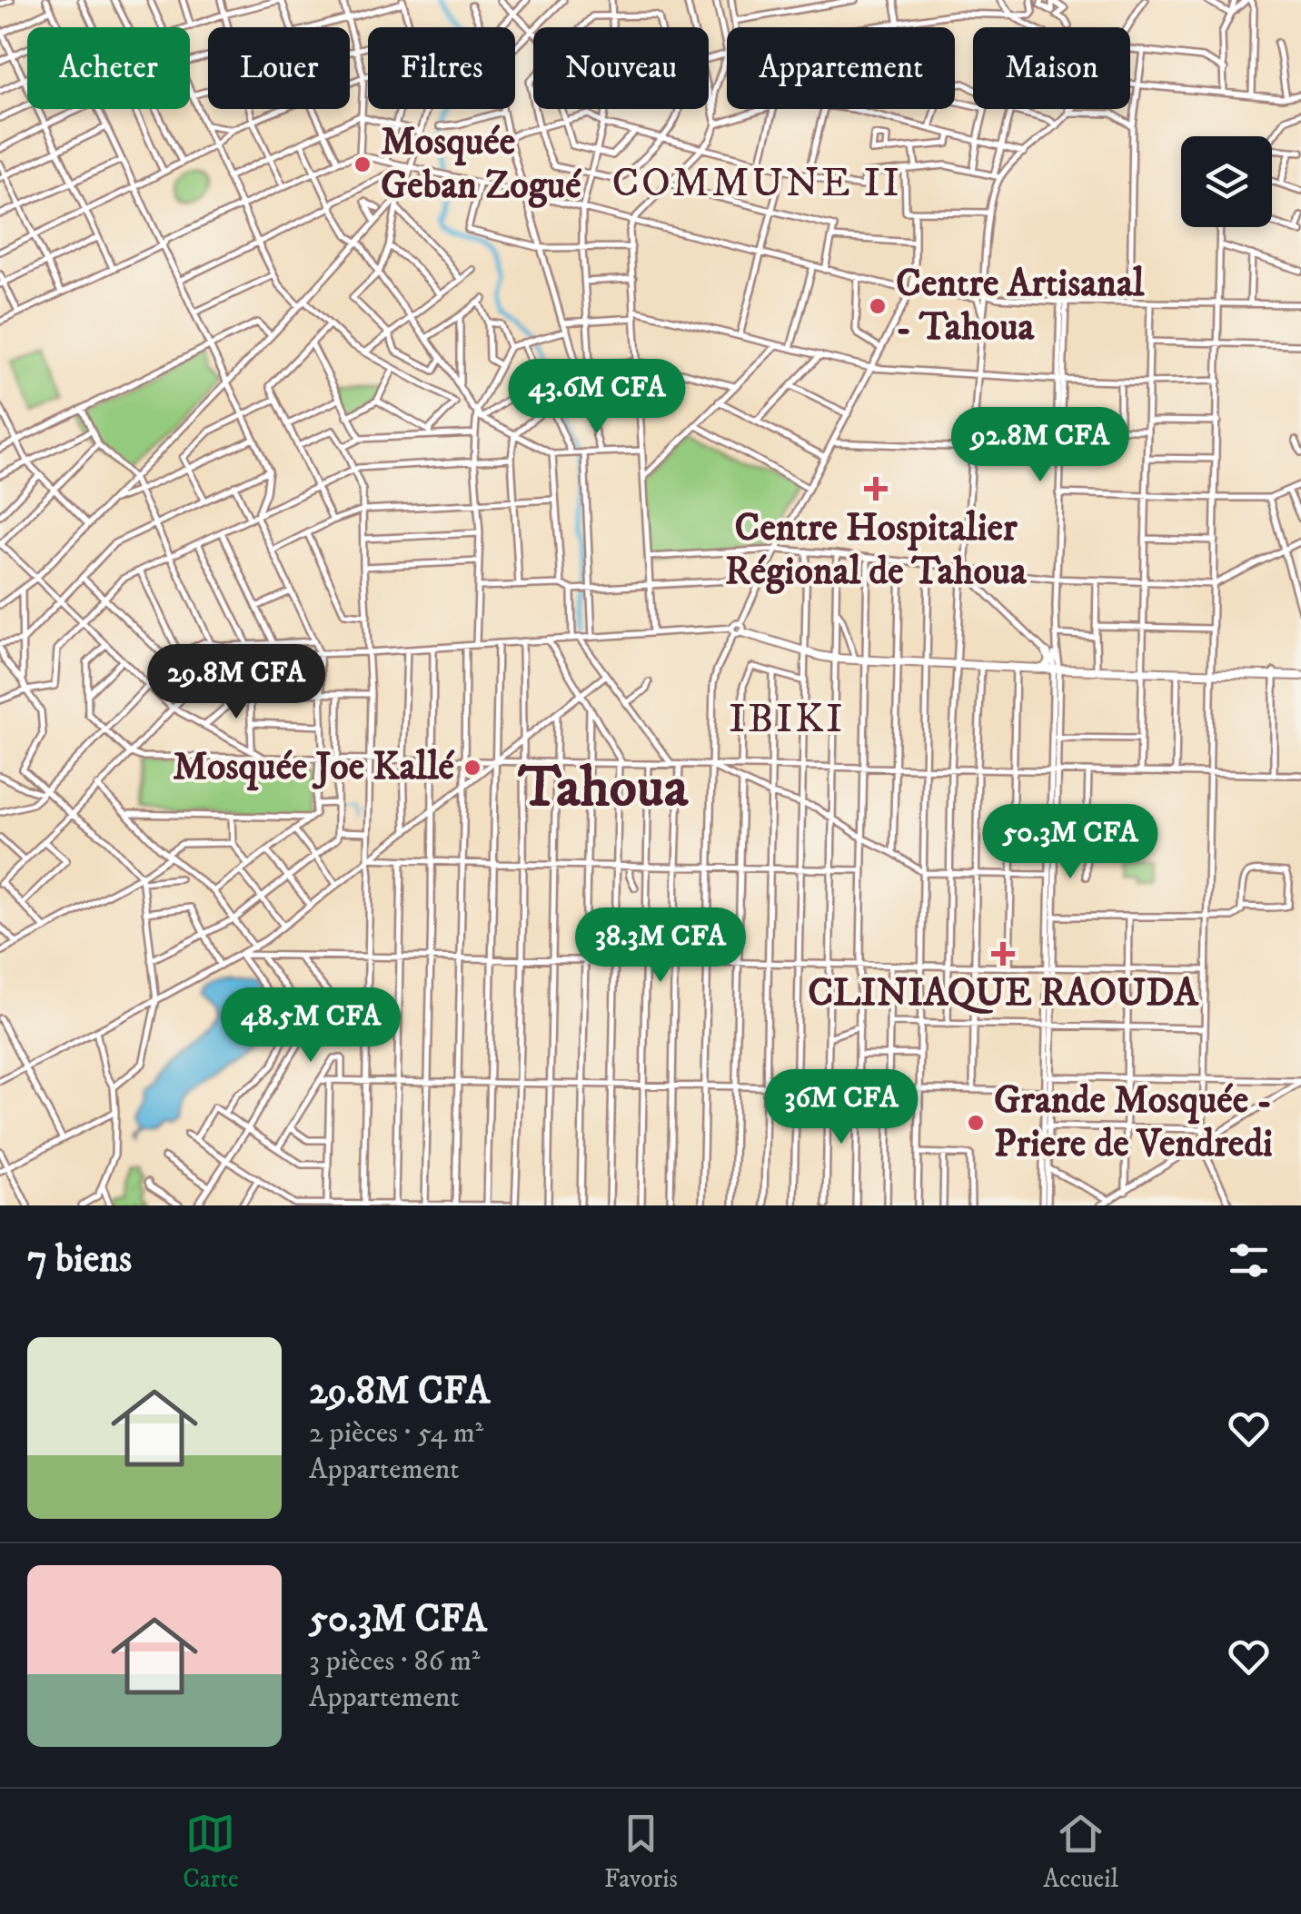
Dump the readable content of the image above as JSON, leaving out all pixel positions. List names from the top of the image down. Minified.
{"districts":["COMMUNE II","IBIKI","Tahoua"],"places":{"other":["Mosquée Geban Zogué","Centre Artisanal - Tahoua","Mosquée Joe Kallé","Grande Mosquée - Priere de Vendredi"],"health":["Centre Hospitalier Régional de Tahoua","CLINIAQUE RAOUDA"]},"page":{"chip":["Acheter","Louer","Filtres","Nouveau","Appartement","Maison"],"price":["43.6M CFA","92.8M CFA","29.8M CFA","50.3M CFA","38.3M CFA","48.5M CFA","36M CFA"],"heading":"7 biens","list":[{"name":"29.8M CFA","note":"2 pièces · 54 m² · Appartement"},{"name":"50.3M CFA","note":"3 pièces · 86 m² · Appartement"}],"tabs":["Carte","Favoris","Accueil"]}}
